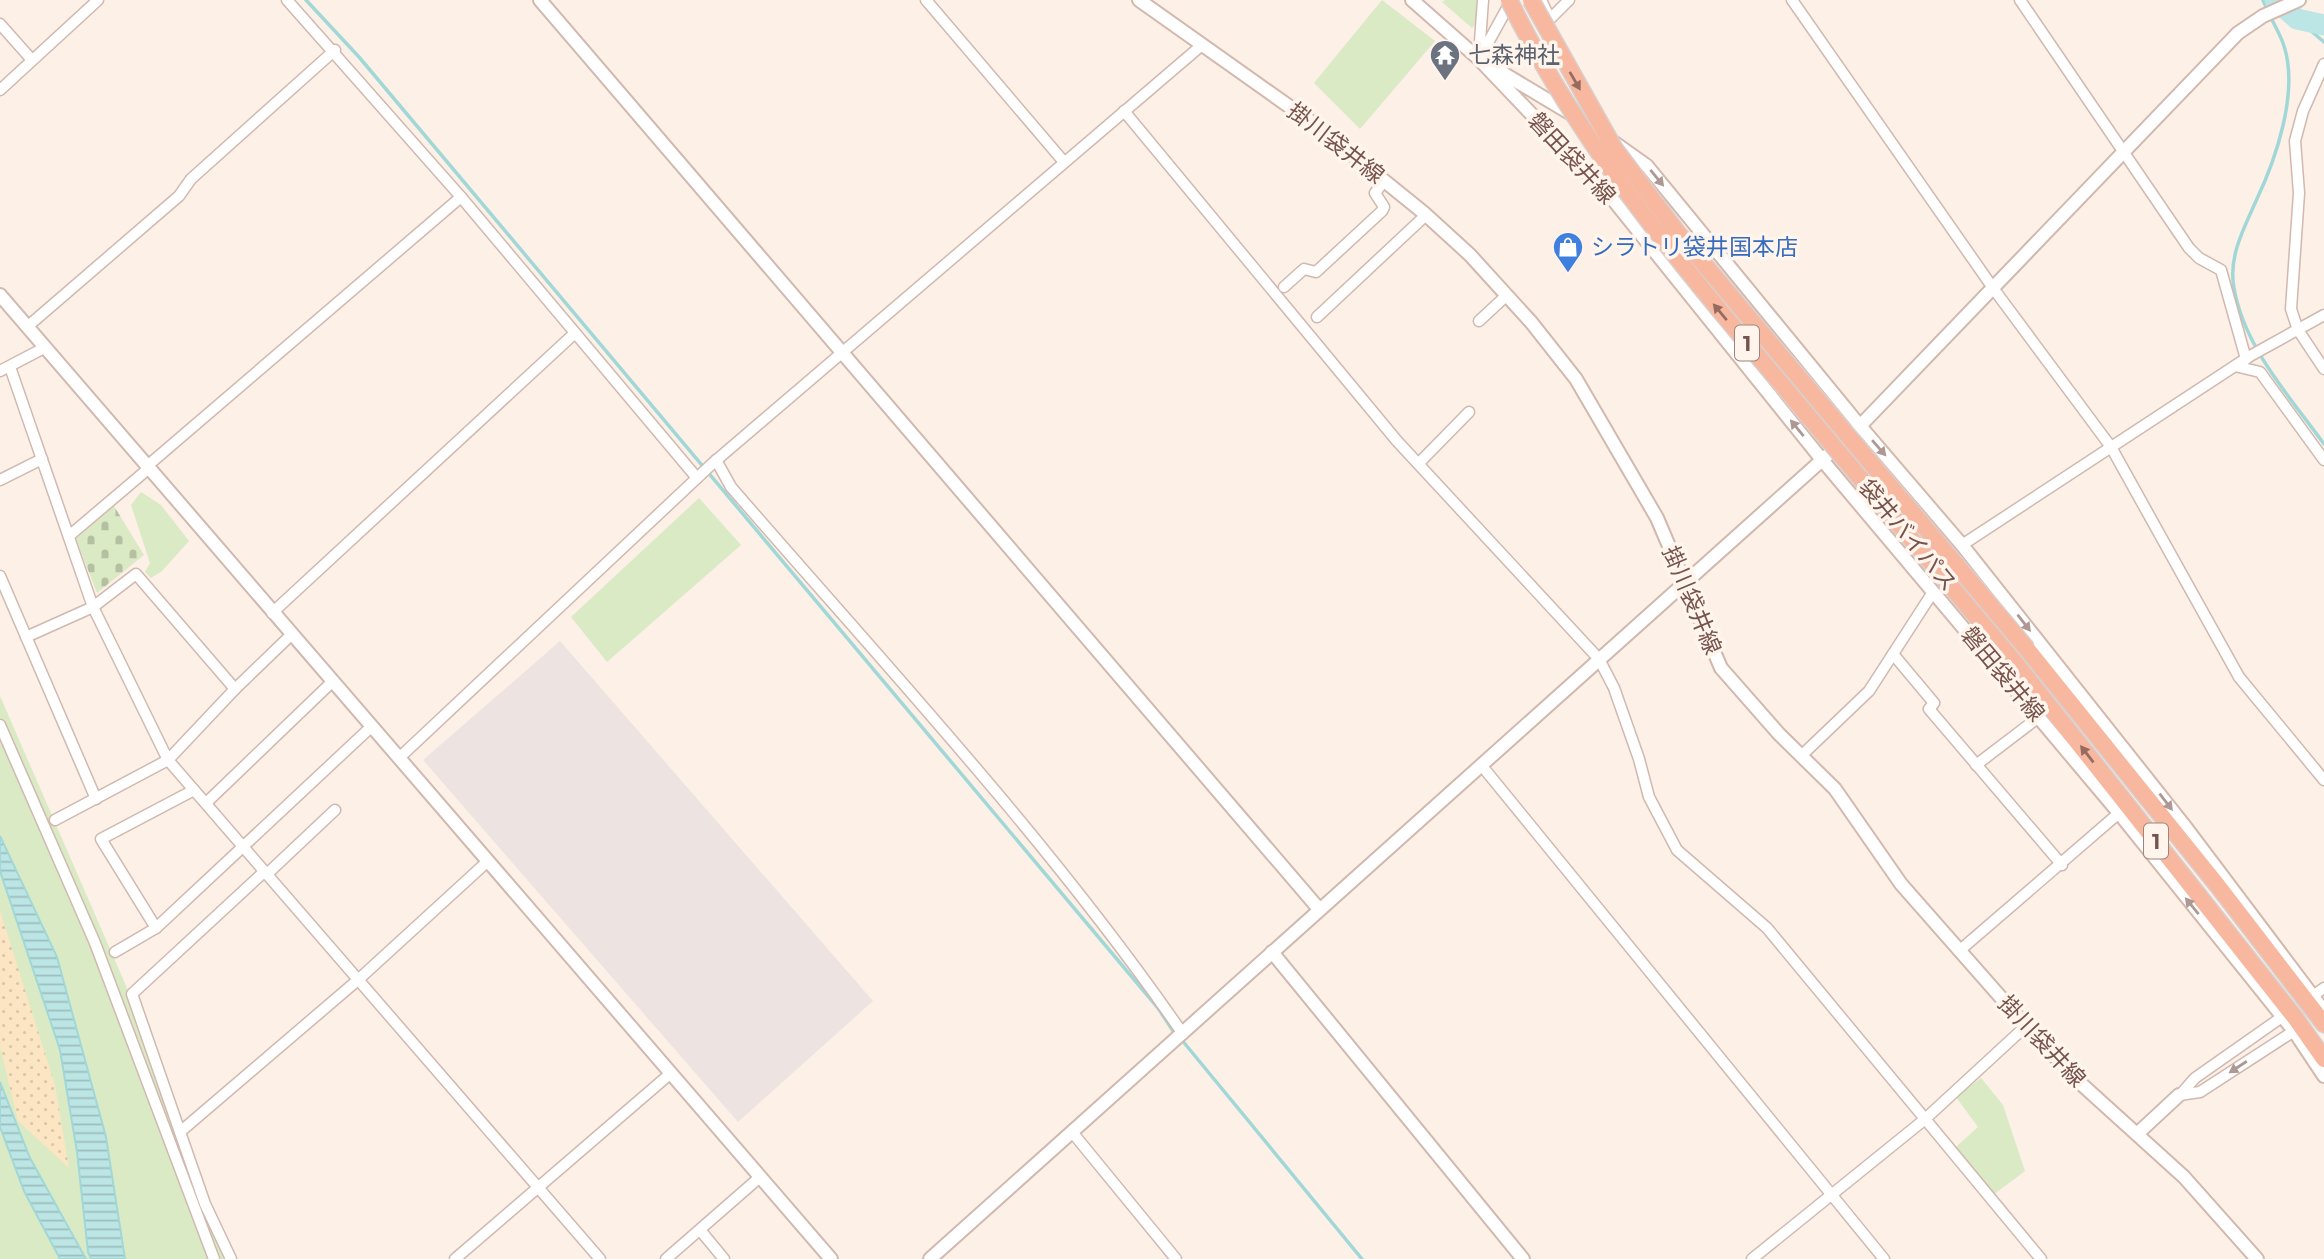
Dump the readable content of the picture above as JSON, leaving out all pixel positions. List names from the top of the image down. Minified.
{"streets":{"highway":["1","袋井バイパス"],"street":["掛川袋井線","磐田袋井線"]},"places":{"temple":["七森神社"],"shop":["シラトリ袋井国本店"]}}
